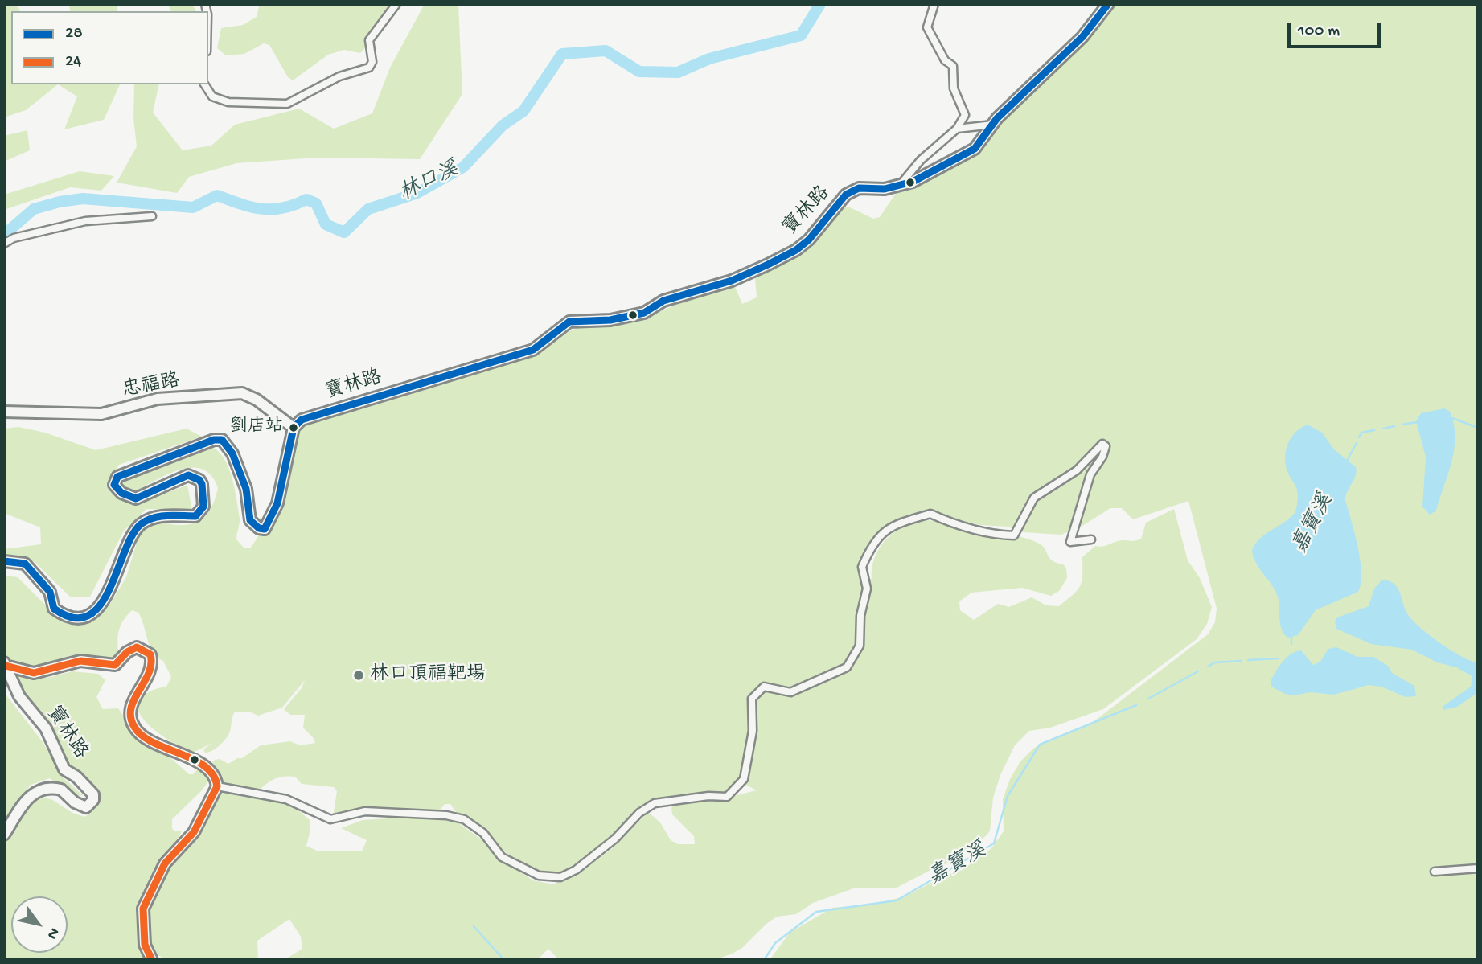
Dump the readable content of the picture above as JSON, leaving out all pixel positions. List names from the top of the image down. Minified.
{"streets":{"main road":["寶林路","忠福路"]},"crossings":[["寶林路","忠福路"]],"water":["林口溪","嘉寶溪"],"places":["劉店站","林口頂福靶場"],"lines":["transit line 28","transit line 24"],"legend":["28","24"],"scale_bar":"100 m","north":"bottom right"}
